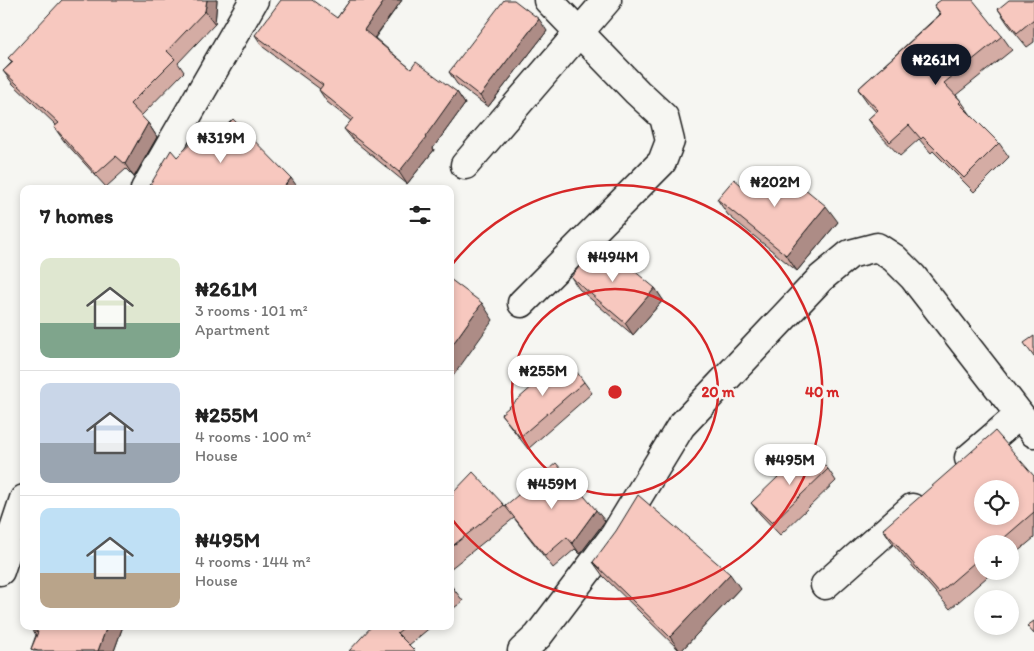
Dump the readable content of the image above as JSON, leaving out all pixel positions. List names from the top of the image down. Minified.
{"page":{"price":["₦261M","₦319M","₦202M","₦494M","₦255M","₦495M","₦459M"],"heading":"7 homes","list":[{"name":"₦261M","note":"3 rooms · 101 m² · Apartment"},{"name":"₦255M","note":"4 rooms · 100 m² · House"},{"name":"₦495M","note":"4 rooms · 144 m² · House"}],"map_buttons":["+","−"]},"rings":["20 m","40 m"]}
